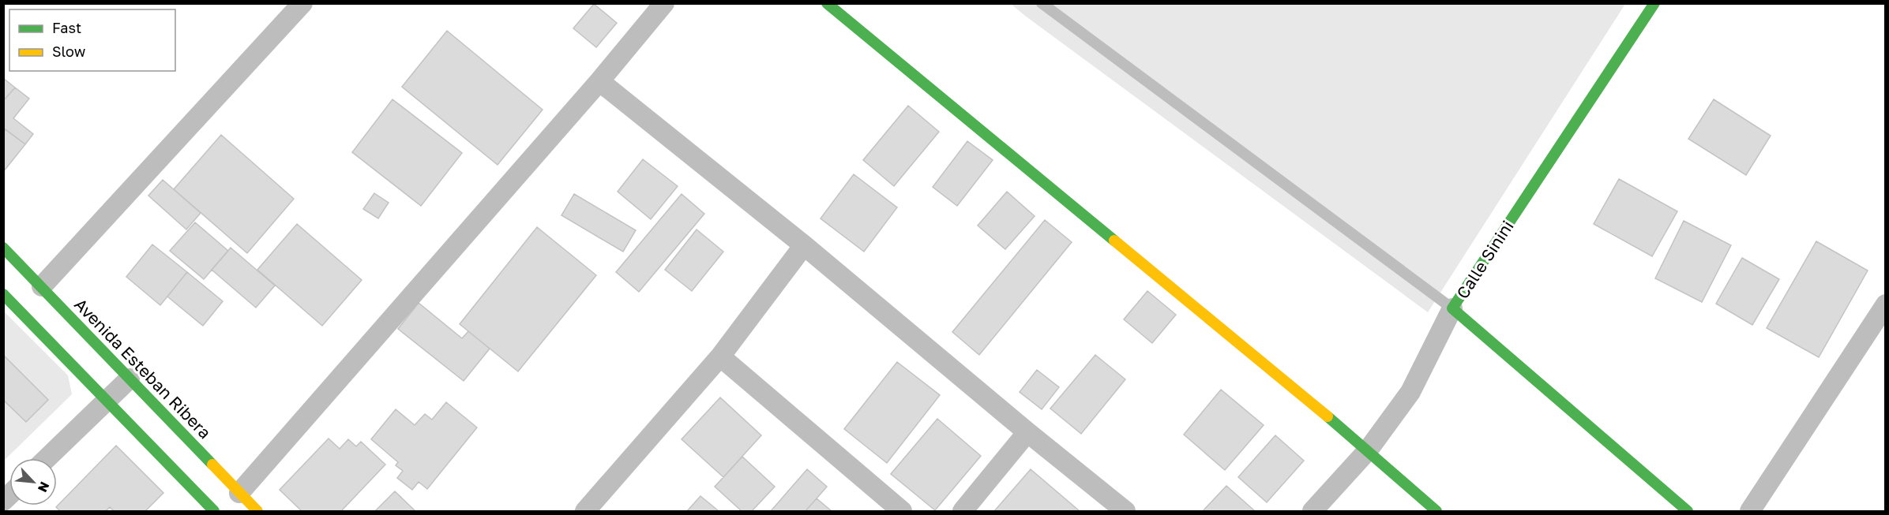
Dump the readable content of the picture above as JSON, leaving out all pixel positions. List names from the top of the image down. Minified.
{"streets":{"street":["Calle Sinini","Avenida Esteban Ribera"]},"legend":["Fast","Slow"],"north":"bottom right"}
